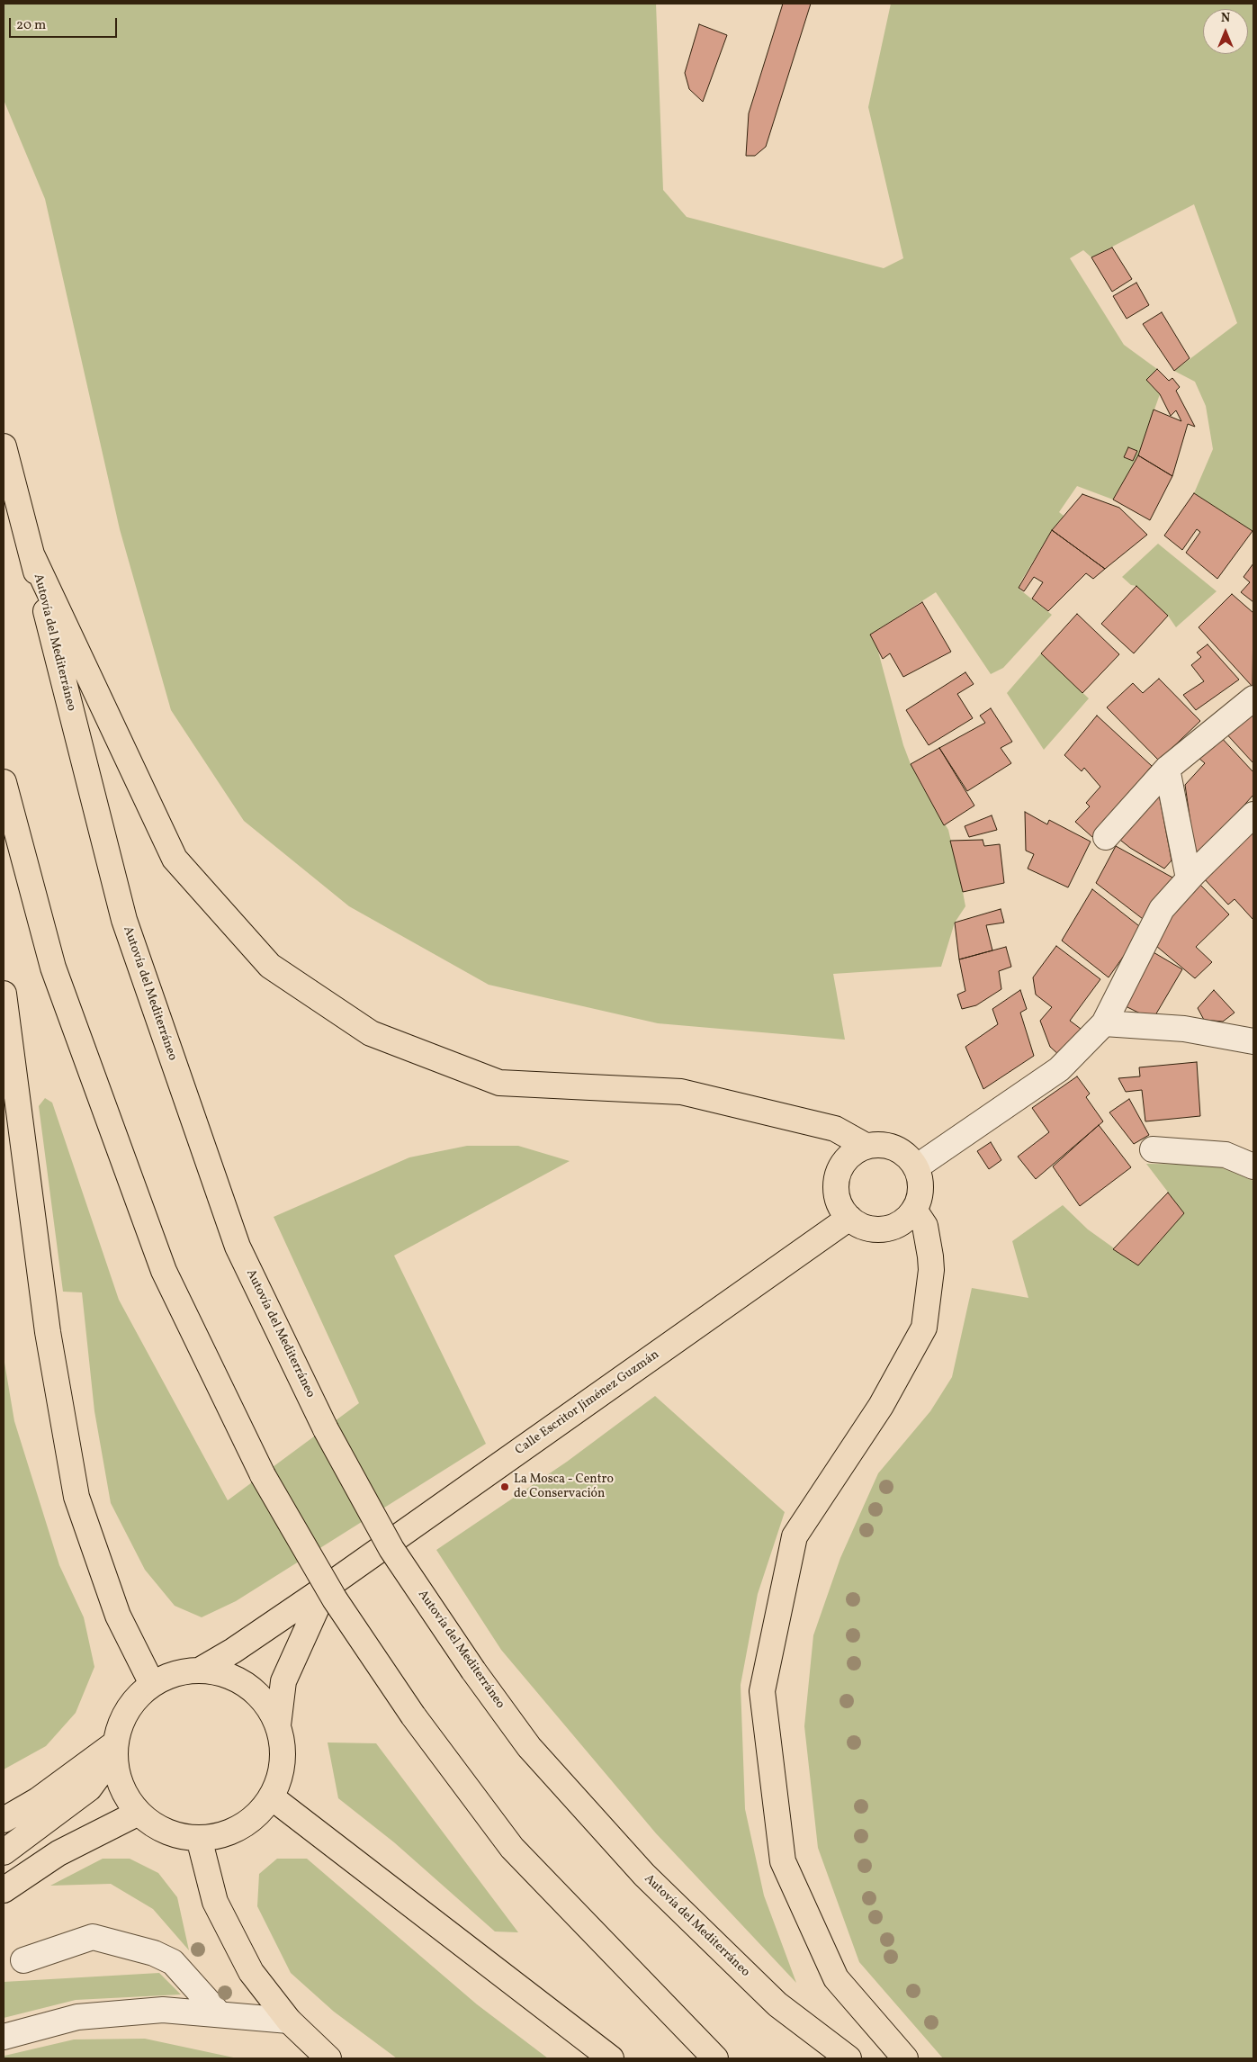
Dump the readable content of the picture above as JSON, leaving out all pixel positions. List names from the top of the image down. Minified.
{"streets":{"main road":["Autovía del Mediterráneo","Calle Escritor Jiménez Guzmán"]},"places":["La Mosca - Centro de Conservación"],"scale_bar":"20 m","north":"top"}
